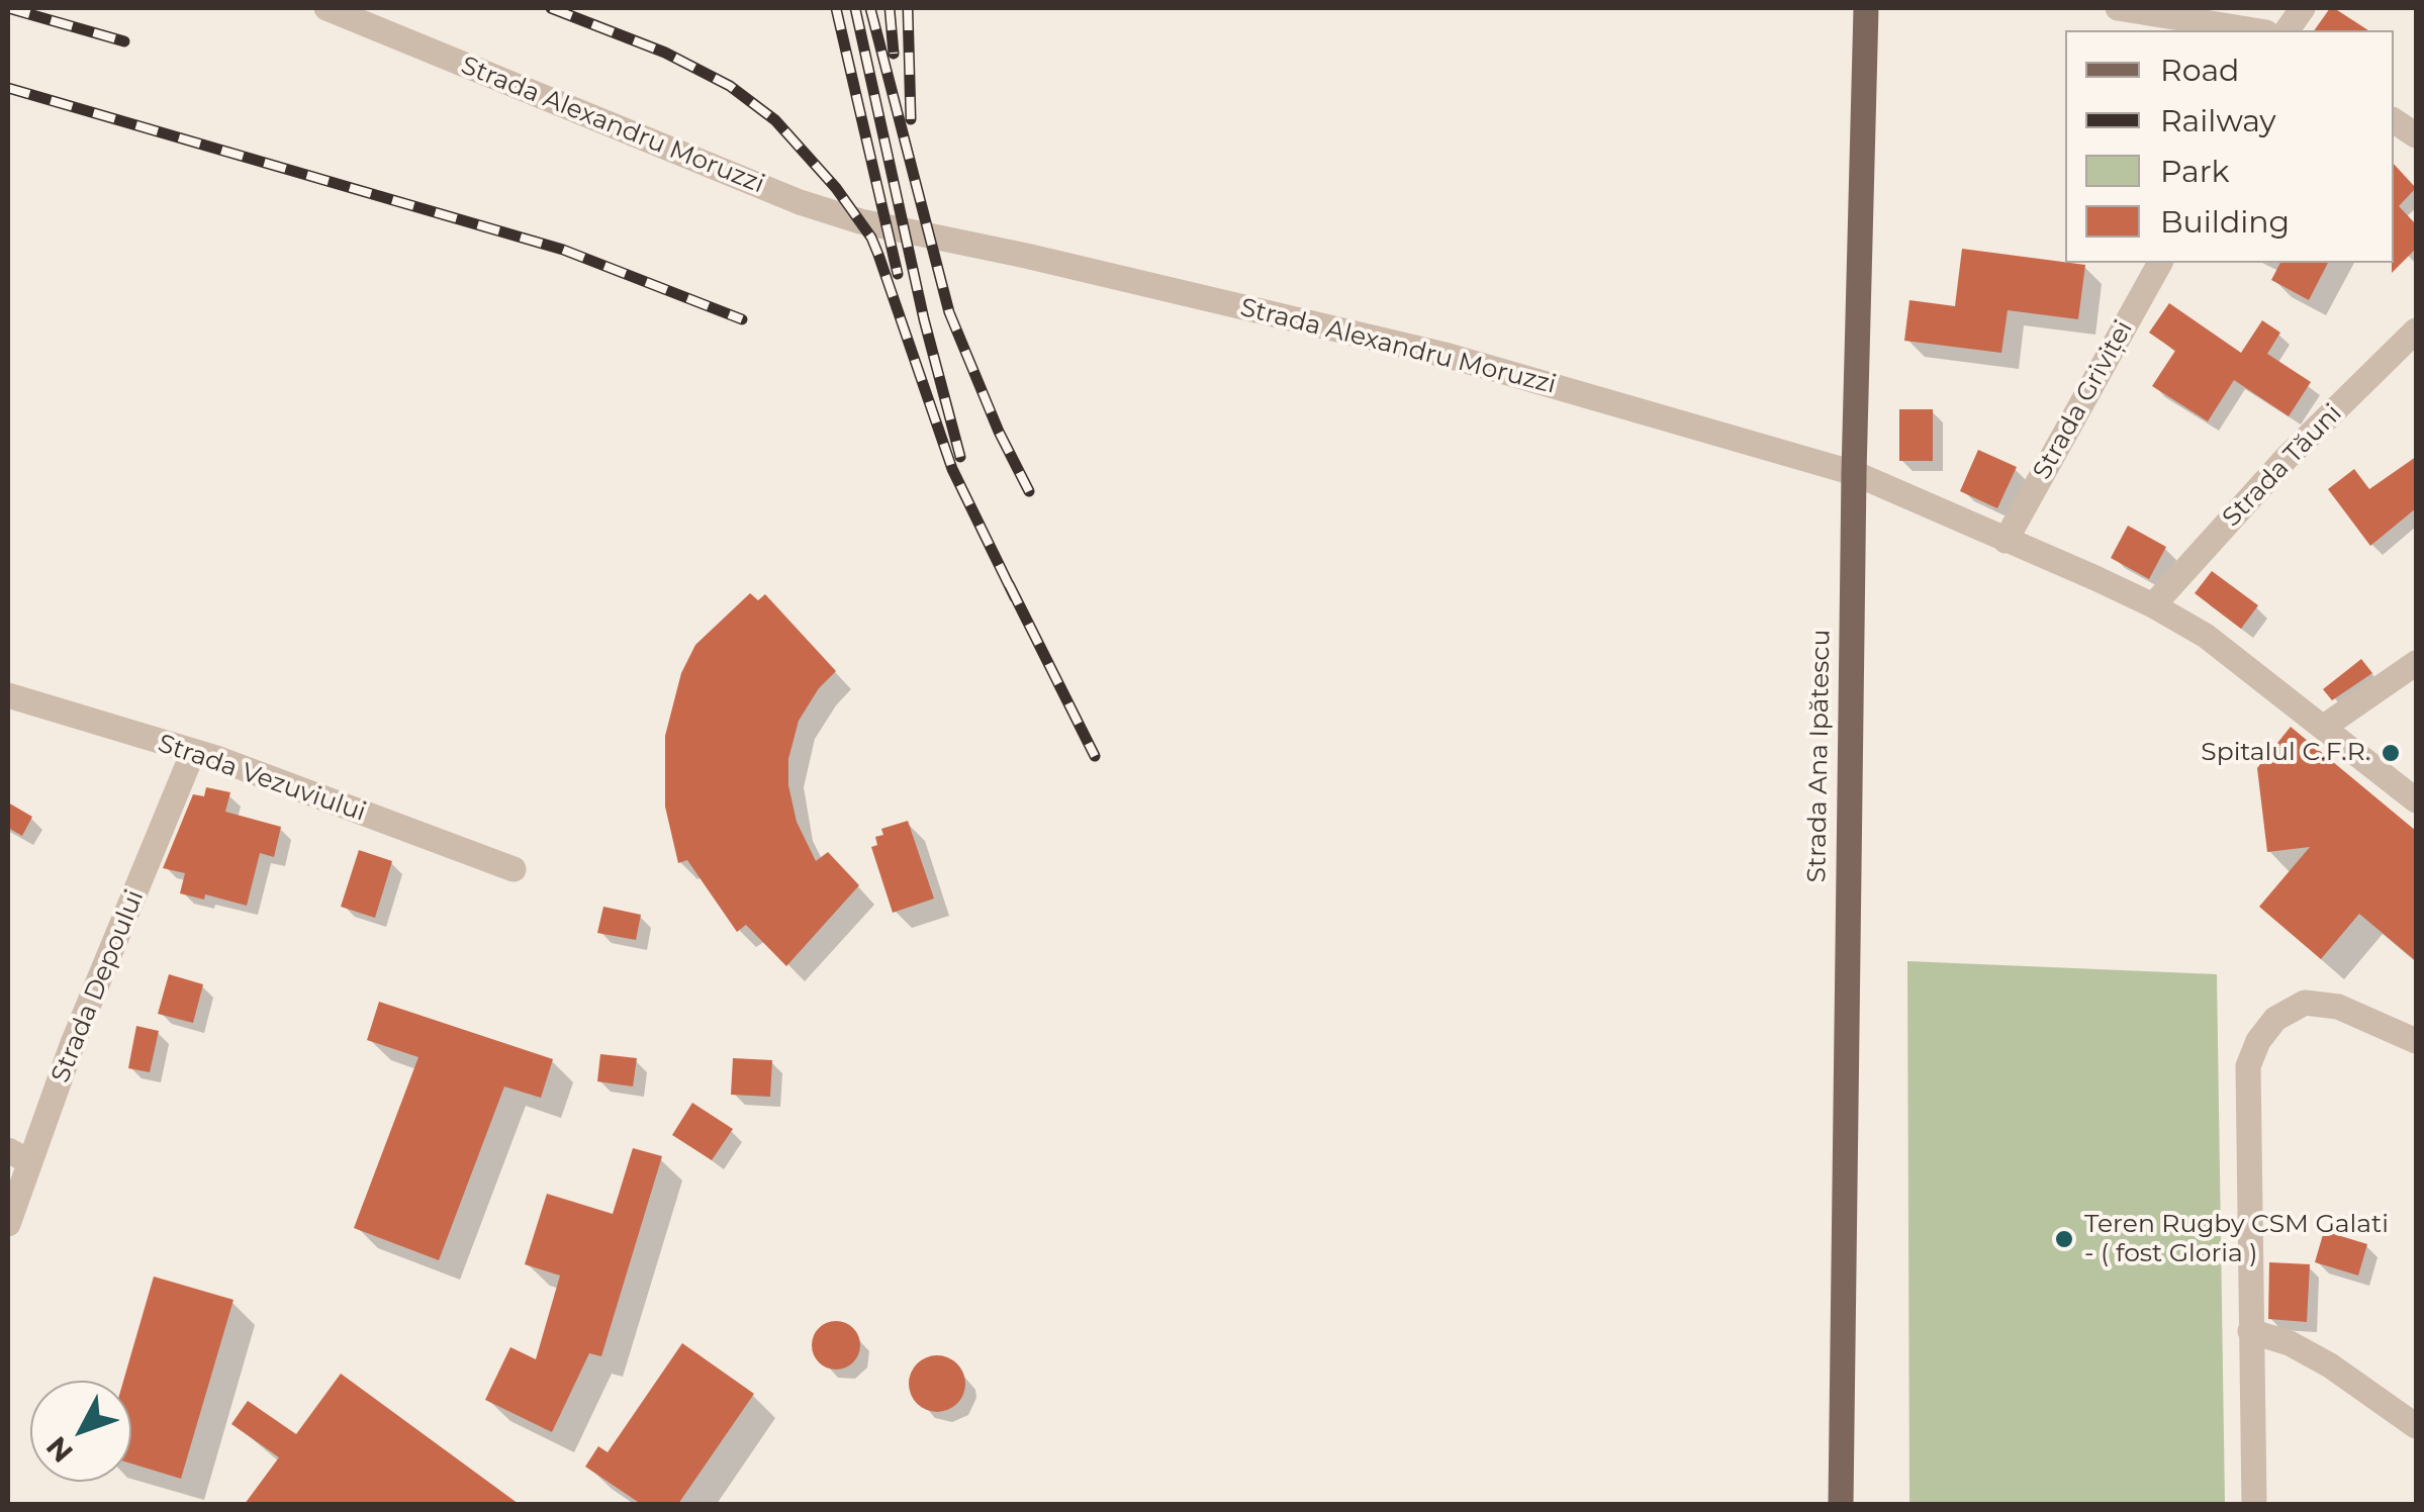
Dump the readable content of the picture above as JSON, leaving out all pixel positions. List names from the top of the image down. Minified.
{"streets":{"main road":["Strada Ana Ipătescu"],"street":["Strada Alexandru Moruzzi","Strada Griviței","Strada Tăuni","Strada Vezuviului","Strada Depoului"]},"crossings":[["Strada Alexandru Moruzzi","Strada Griviței"],["Strada Alexandru Moruzzi","Strada Tăuni"],["Strada Alexandru Moruzzi","Strada Ana Ipătescu"],["Strada Vezuviului","Strada Depoului"]],"places":["Spitalul C.F.R.","Teren Rugby CSM Galati - ( fost Gloria )"],"legend":["Road","Railway","Park","Building"],"north":"bottom left"}
